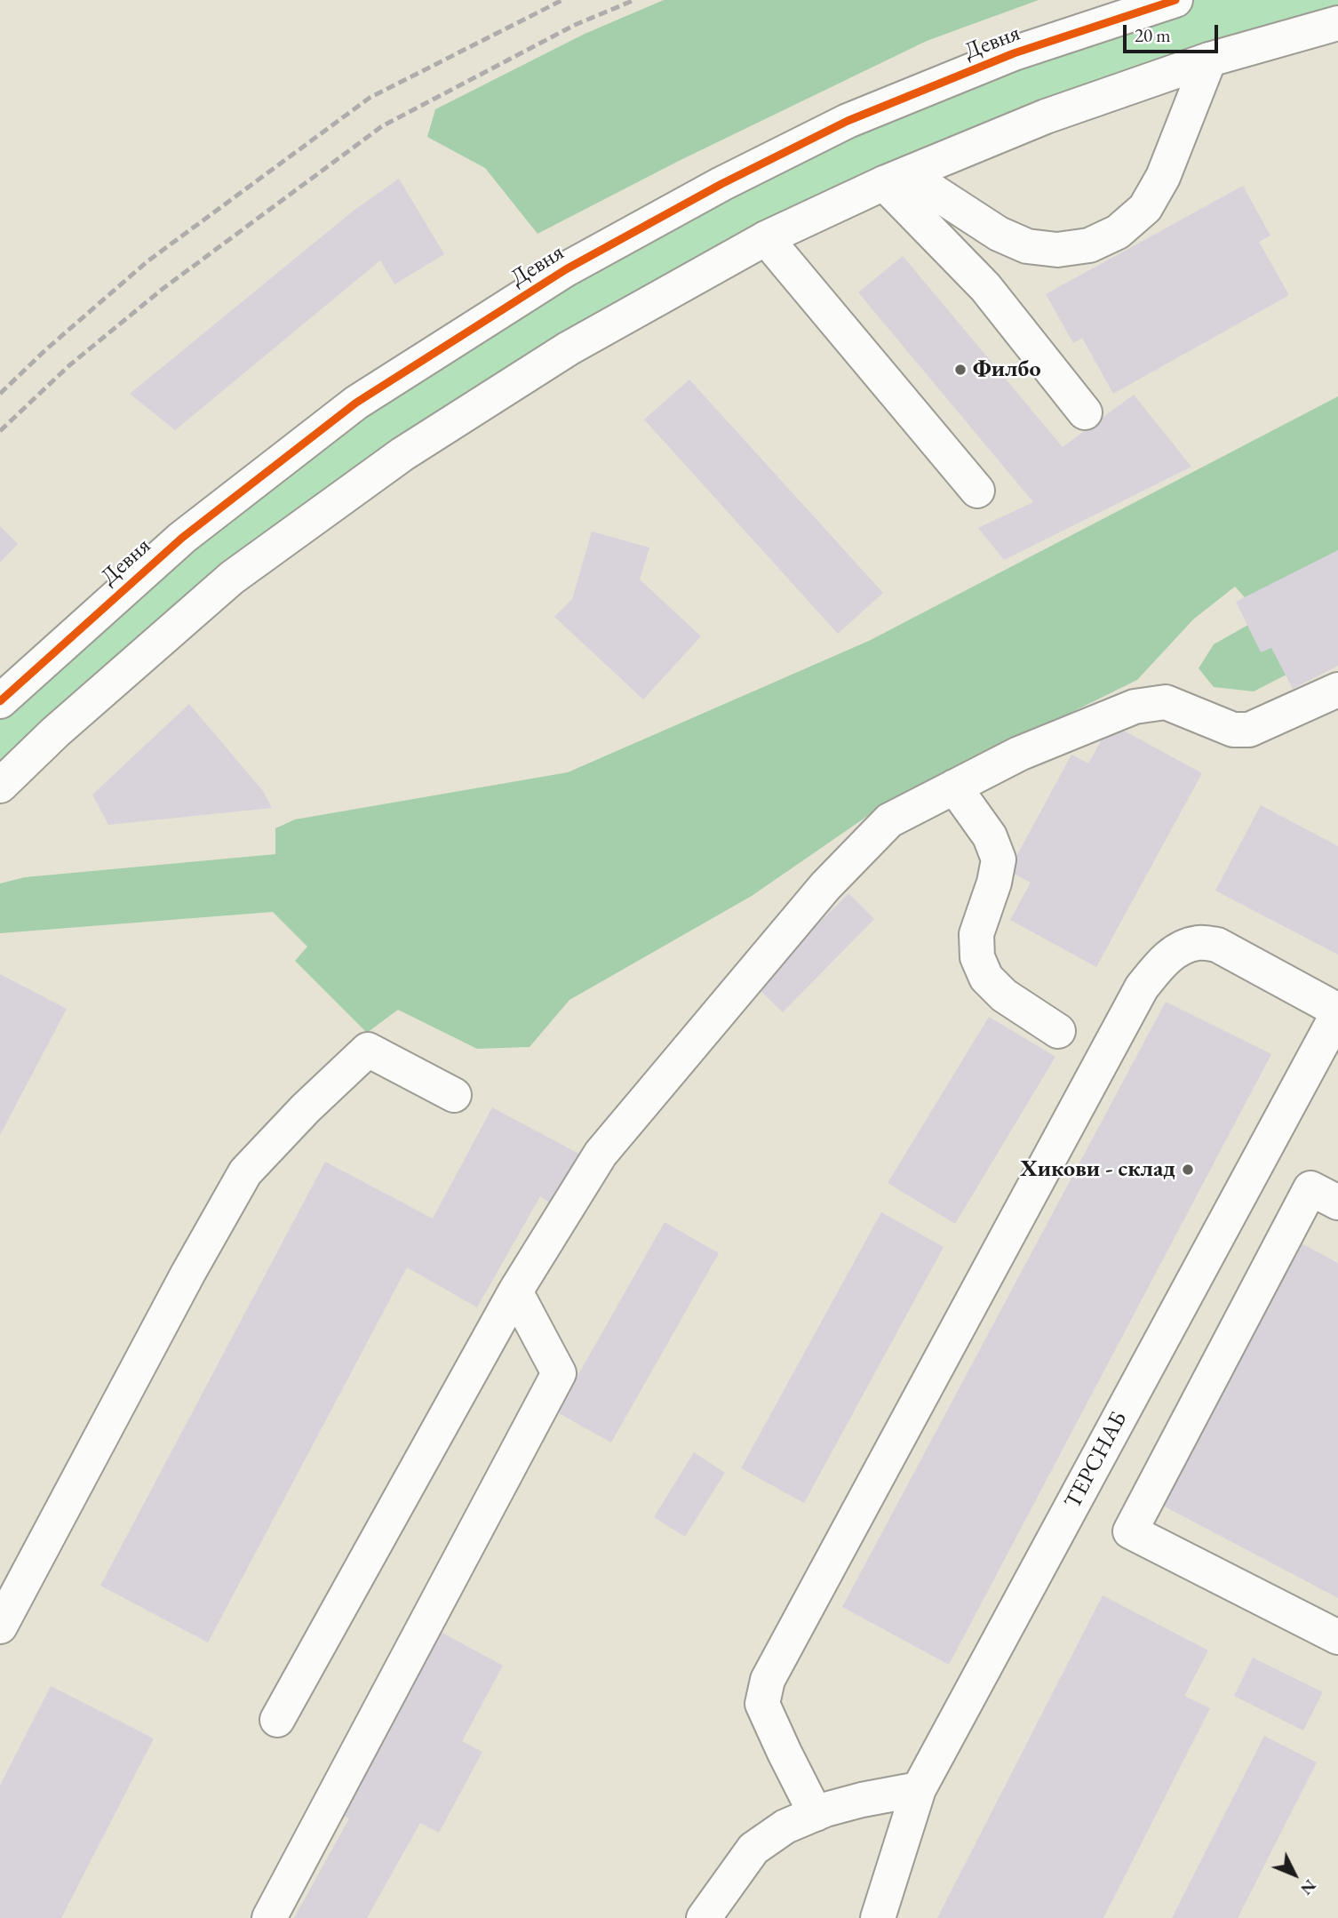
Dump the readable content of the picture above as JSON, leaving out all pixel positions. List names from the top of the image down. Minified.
{"streets":{"main road":["Девня","ТЕРСНАБ"]},"places":["Филбо","Хикови - склад"],"scale_bar":"20 m","north":"bottom right"}
